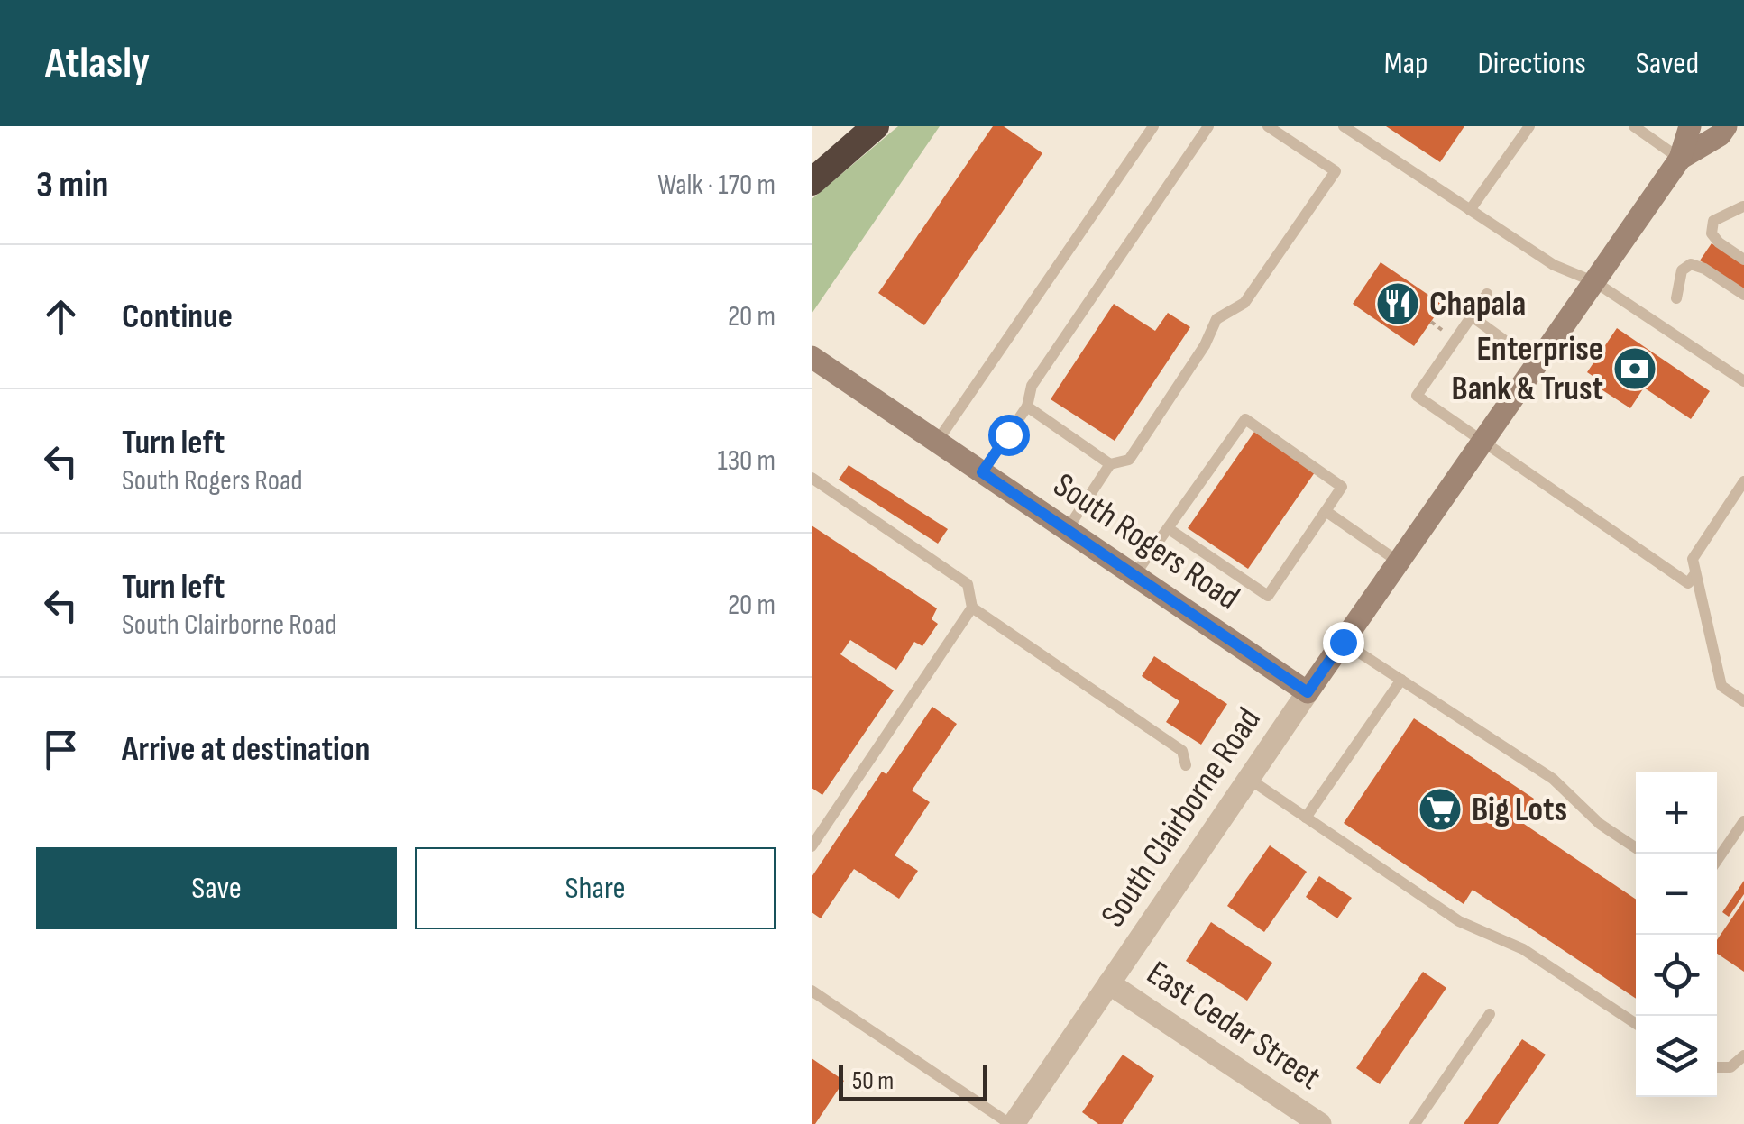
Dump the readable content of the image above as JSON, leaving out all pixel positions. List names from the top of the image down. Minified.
{"streets":{"main road":["South Rogers Road","South Clairborne Road"],"street":["East Cedar Street"]},"crossings":[["South Rogers Road","South Clairborne Road"],["South Clairborne Road","East Cedar Street"]],"places":{"restaurant":["Chapala"],"bank":["Enterprise Bank & Trust"],"supermarket":["Big Lots"]},"scale_bar":"50 m","page":{"header":"Atlasly","nav":["Map","Directions","Saved"],"heading":["3 min","Walk · 170 m"],"list":[["Continue","20 m"],["Turn left","South Rogers Road","130 m"],["Turn left","South Clairborne Road","20 m"],"Arrive at destination"],"map_buttons":["+","−"],"buttons":["Save","Share"],"scale":"50 m"}}
